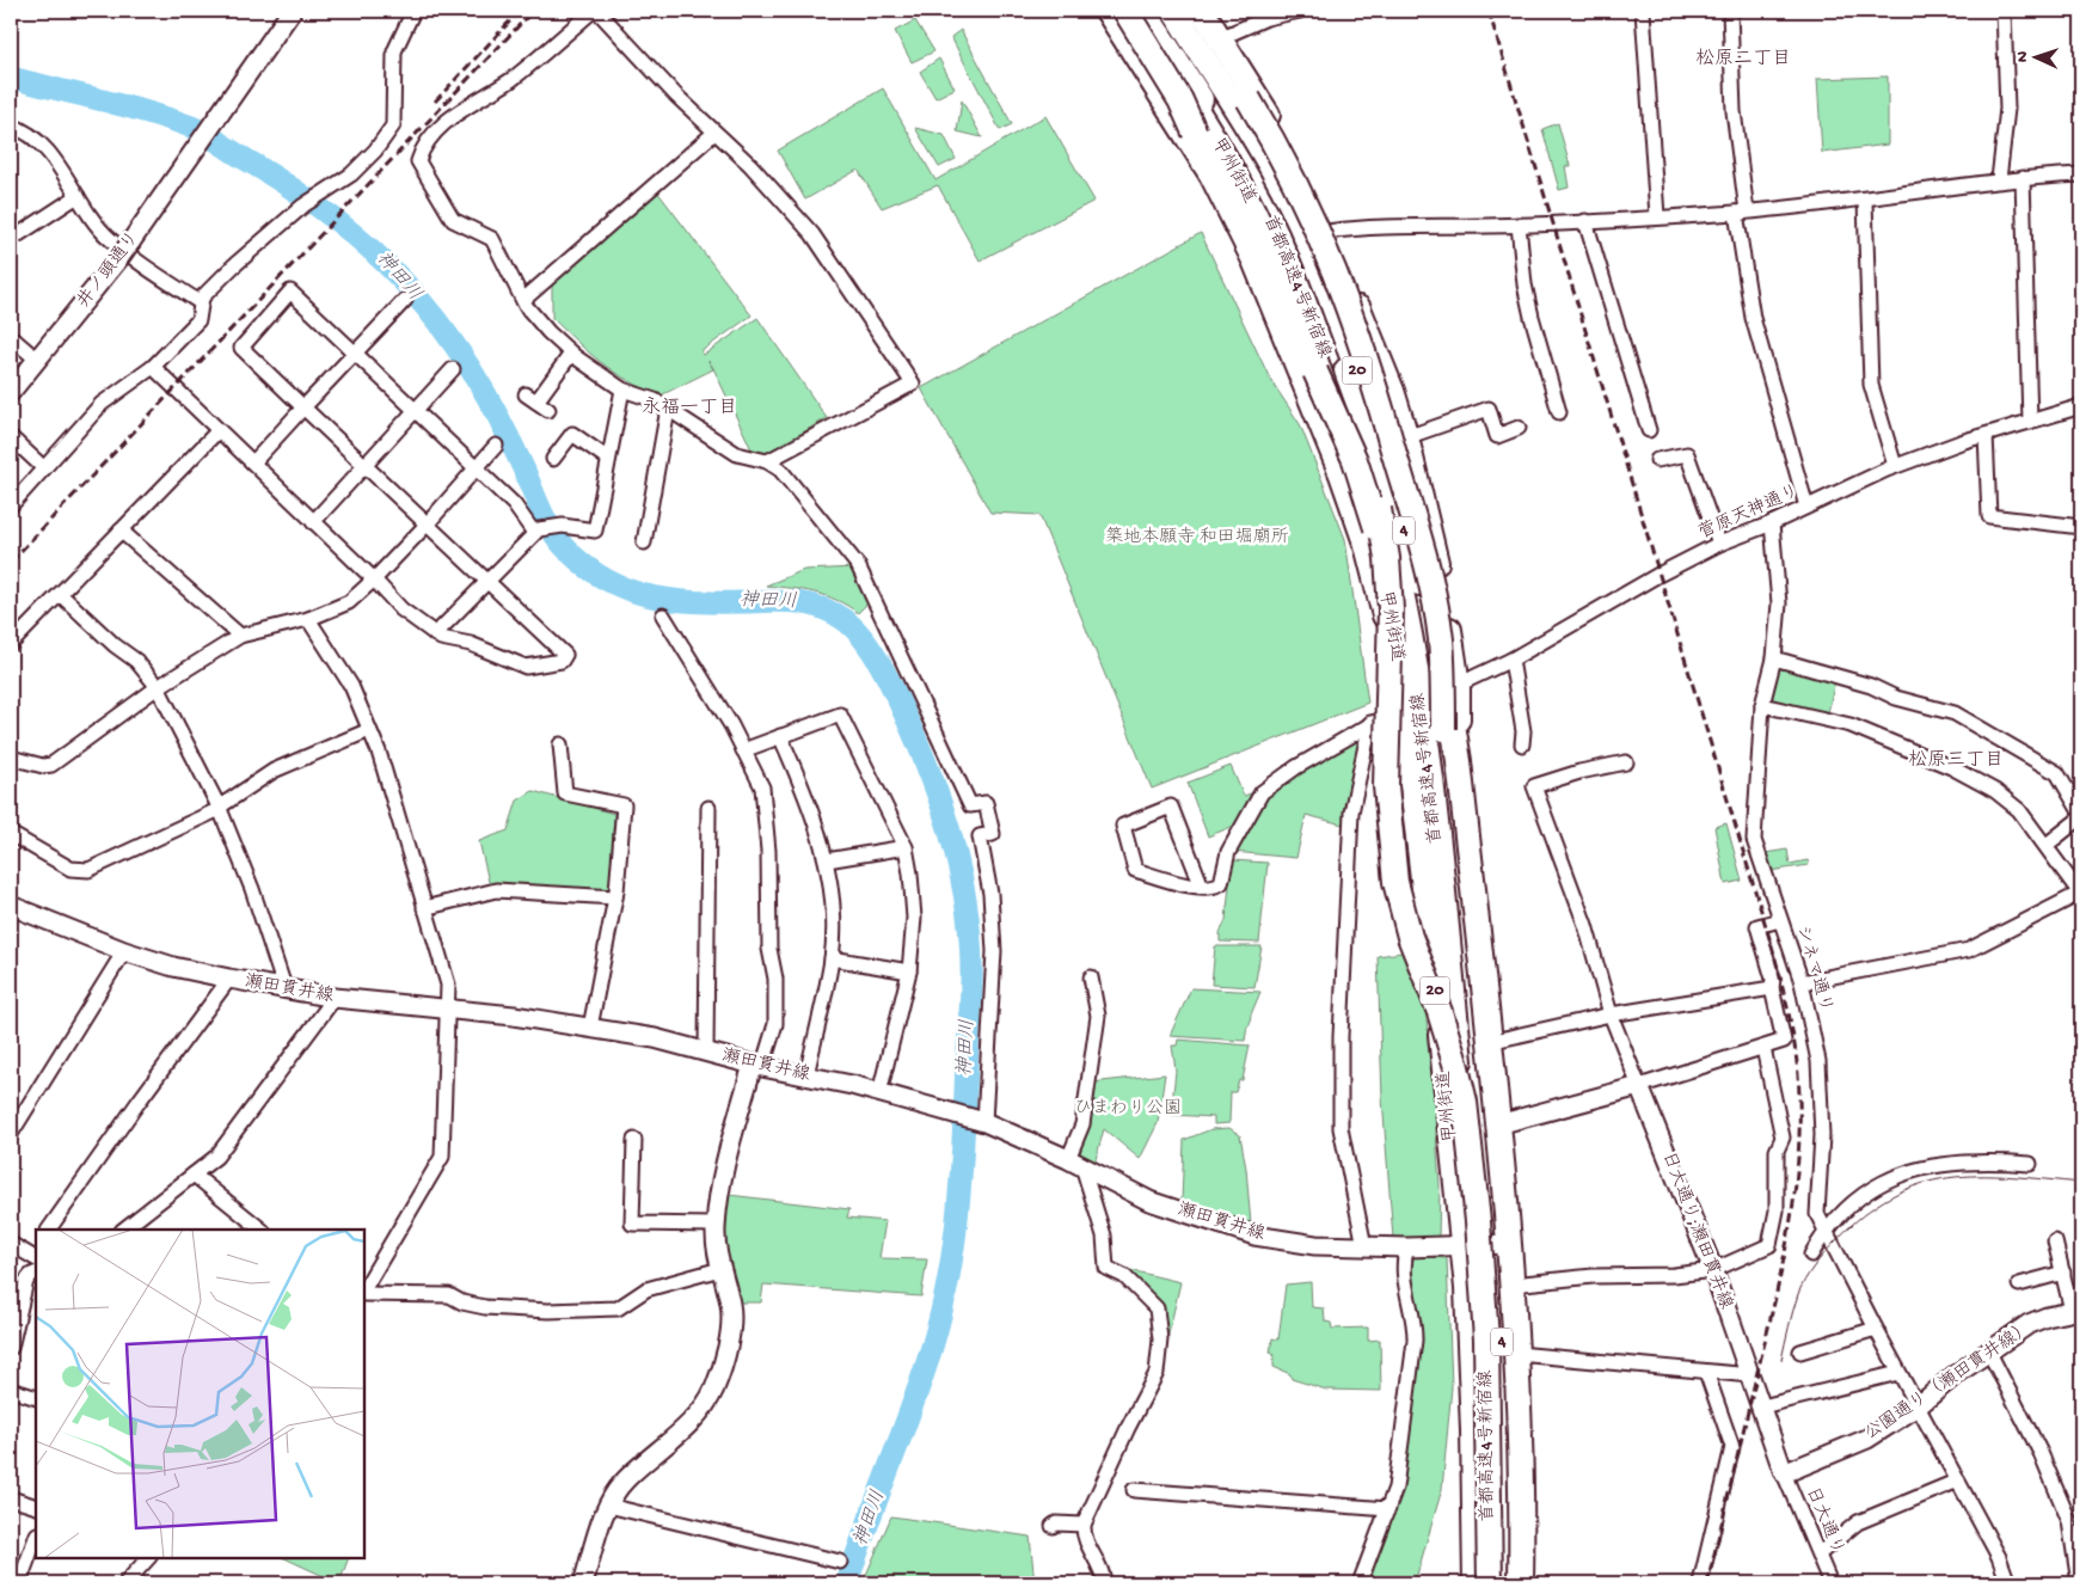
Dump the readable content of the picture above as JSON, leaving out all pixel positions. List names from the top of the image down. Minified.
{"streets":{"highway":["甲州街道","首都高速4号新宿線","20","4"],"main road":["井ノ頭通り","瀬田貫井線","日大通り;瀬田貫井線","公園通り（瀬田貫井線）"],"street":["菅原天神通り","シネマ通り","日大通り"]},"crossings":[["甲州街道","20"],["甲州街道","菅原天神通り"],["甲州街道","瀬田貫井線"],["首都高速4号新宿線","4"],["20","菅原天神通り"],["菅原天神通り","シネマ通り"],["シネマ通り","公園通り（瀬田貫井線）"],["公園通り（瀬田貫井線）","日大通り"]],"districts":["松原二丁目","永福一丁目","松原三丁目"],"water":["神田川"],"parks":["築地本願寺 和田堀廟所","ひまわり公園"],"north":"left"}
